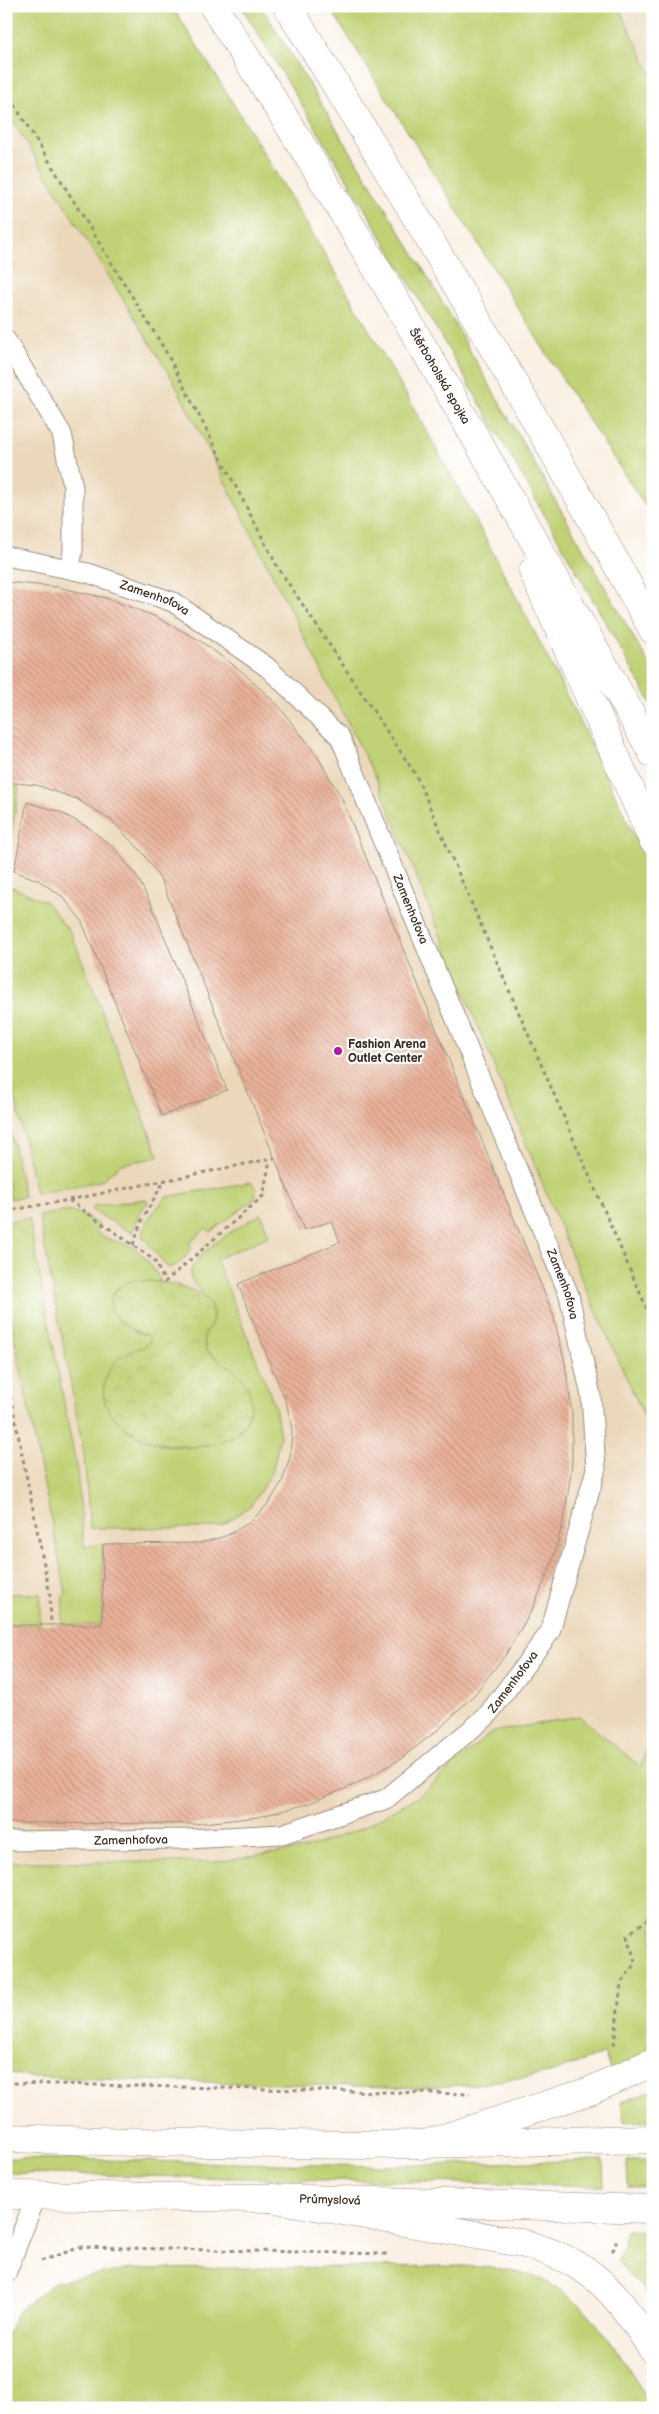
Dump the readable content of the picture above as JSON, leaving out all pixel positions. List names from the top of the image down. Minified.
{"streets":{"main road":["Štěrboholská spojka","Průmyslová"],"lane":["Zamenhofova"]},"places":["Fashion Arena Outlet Center"]}
